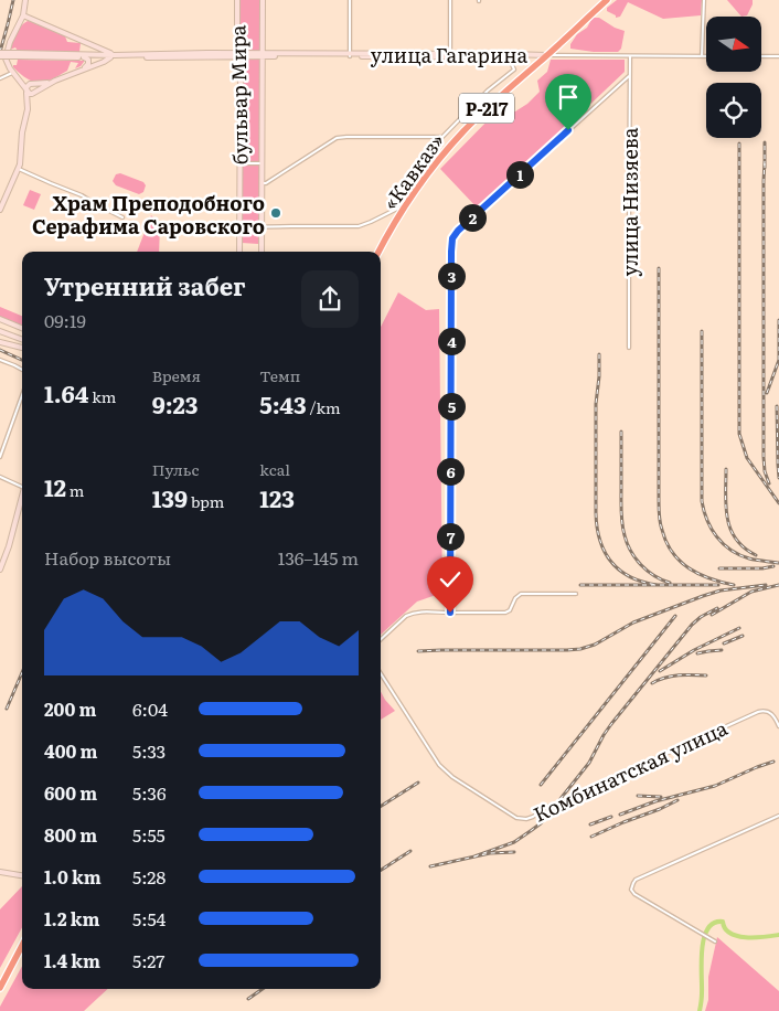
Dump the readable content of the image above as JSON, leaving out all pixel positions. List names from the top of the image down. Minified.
{"streets":{"highway":["Р-217","«Кавказ»"],"main road":["улица Гагарина","бульвар Мира"],"street":["улица Низяева","Комбинатская улица"]},"crossings":[["улица Гагарина","бульвар Мира"],["улица Гагарина","«Кавказ»"]],"places":["Храм Преподобного Серафима Саровского"],"north":"right","page":{"pins":["1","2","3","4","5","6","7"],"heading":["Утренний забег","09:19"],"stats":[["1.64 km"],["Время","9:23"],["Темп","5:43 /km"],["12 m"],["Пульс","139 bpm"],["kcal","123"]],"chart":["Набор высоты","136–145 m"],"list":[{"name":"200 m","note":"6:04"},{"name":"400 m","note":"5:33"},{"name":"600 m","note":"5:36"},{"name":"800 m","note":"5:55"},{"name":"1.0 km","note":"5:28"},{"name":"1.2 km","note":"5:54"},{"name":"1.4 km","note":"5:27"}]}}
